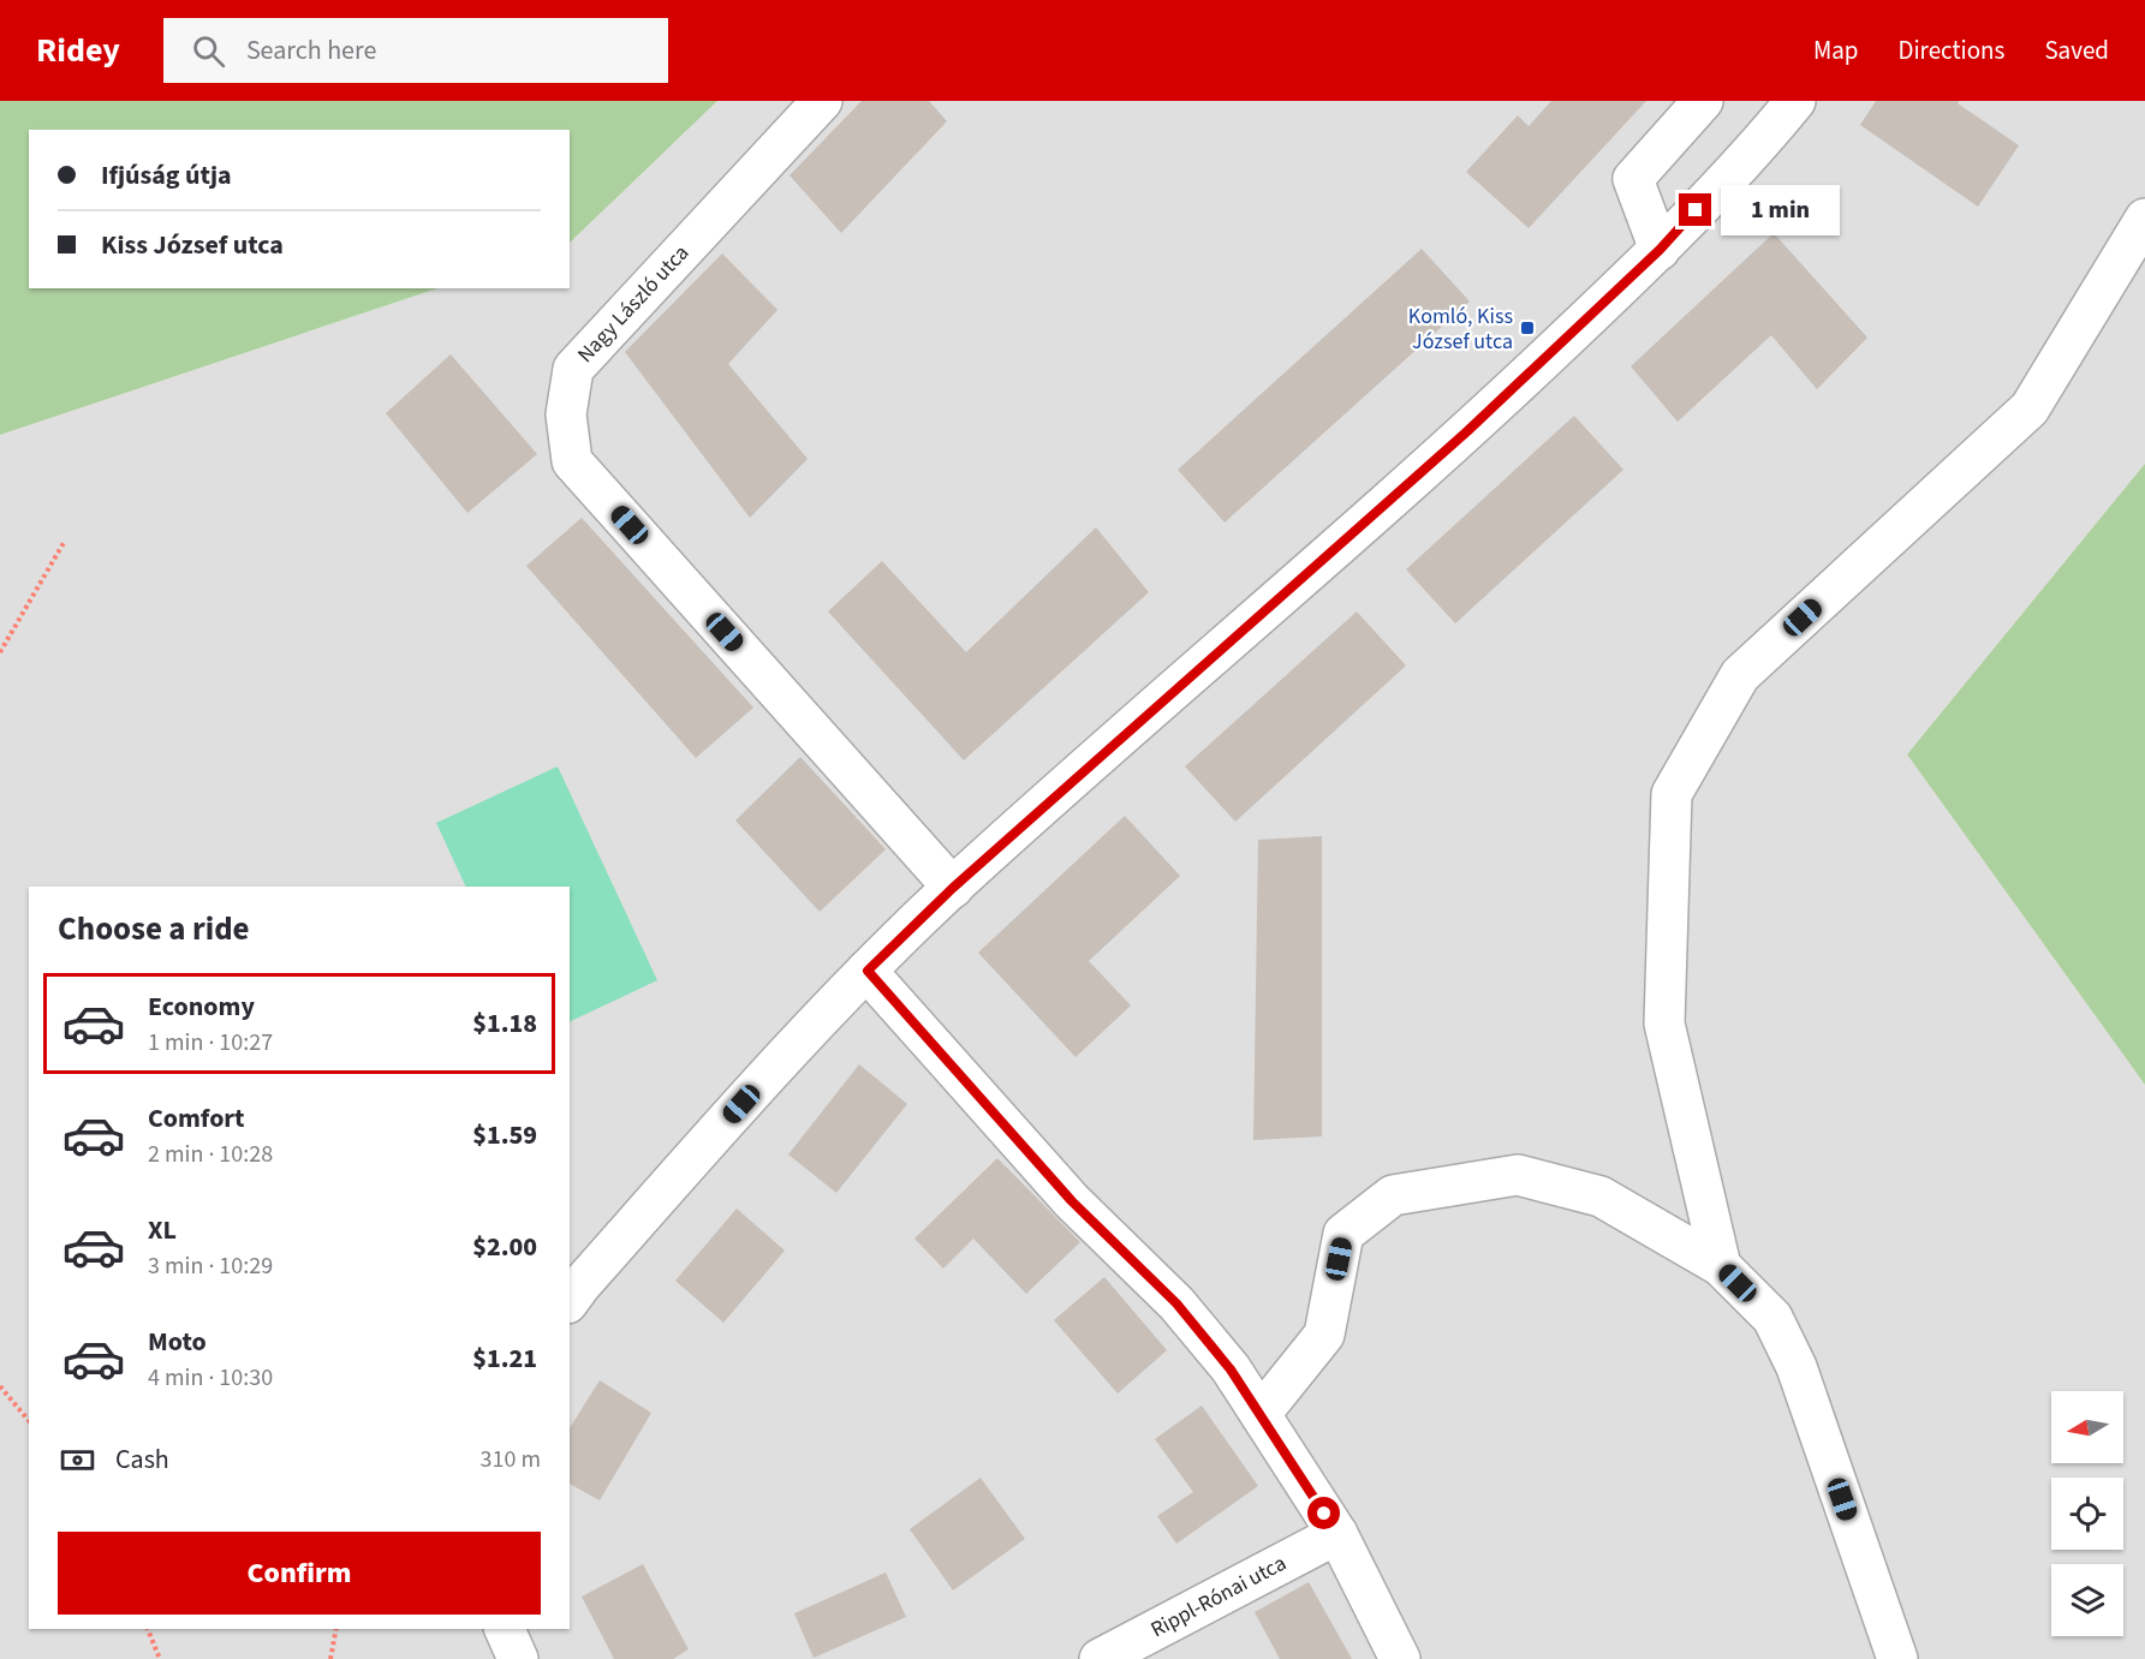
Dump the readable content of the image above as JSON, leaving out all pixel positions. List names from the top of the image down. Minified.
{"streets":{"street":["Nagy László utca","Rippl-Rónai utca"]},"places":{"transit":["Komló, Kiss József utca"]},"north":"left","page":{"header":"Ridey","search":"Search here","nav":["Map","Directions","Saved"],"banner":["Ifjúság útja","Kiss József utca"],"bubble":"1 min","heading":"Choose a ride","list":[{"name":"Economy","note":"1 min · 10:27","value":"$1.18"},{"name":"Comfort","note":"2 min · 10:28","value":"$1.59"},{"name":"XL","note":"3 min · 10:29","value":"$2.00"},{"name":"Moto","note":"4 min · 10:30","value":"$1.21"}],"pay":["Cash","310 m"],"buttons":"Confirm"}}
